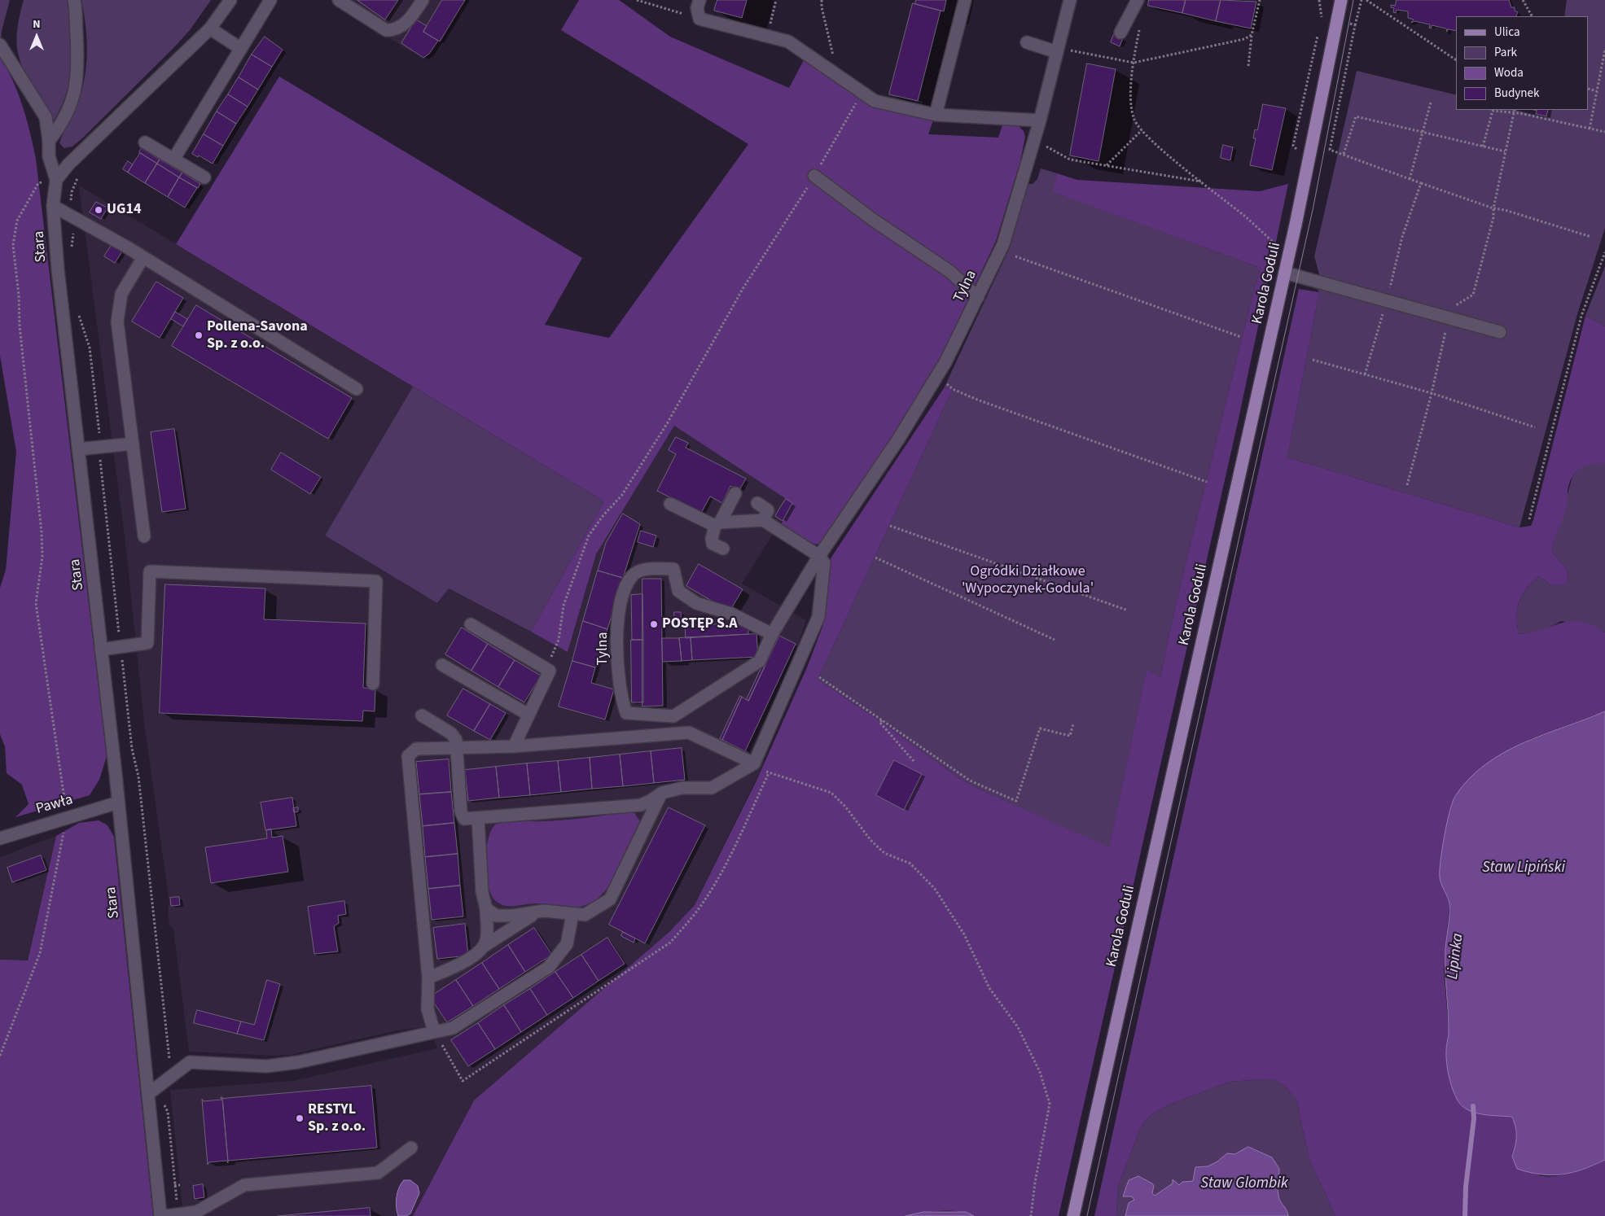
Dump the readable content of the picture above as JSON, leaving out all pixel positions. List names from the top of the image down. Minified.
{"streets":{"main road":["Karola Goduli"],"street":["Stara","Tylna","Pawła"]},"crossings":[["Stara","Pawła"]],"water":["Staw Lipiński","Lipinka","Staw Glombik"],"parks":["Ogródki Działkowe 'Wypoczynek-Godula'"],"places":["UG14","Pollena-Savona Sp. z o.o.","POSTĘP S.A","RESTYL Sp. z o.o."],"legend":["Ulica","Park","Woda","Budynek"],"north":"top"}
